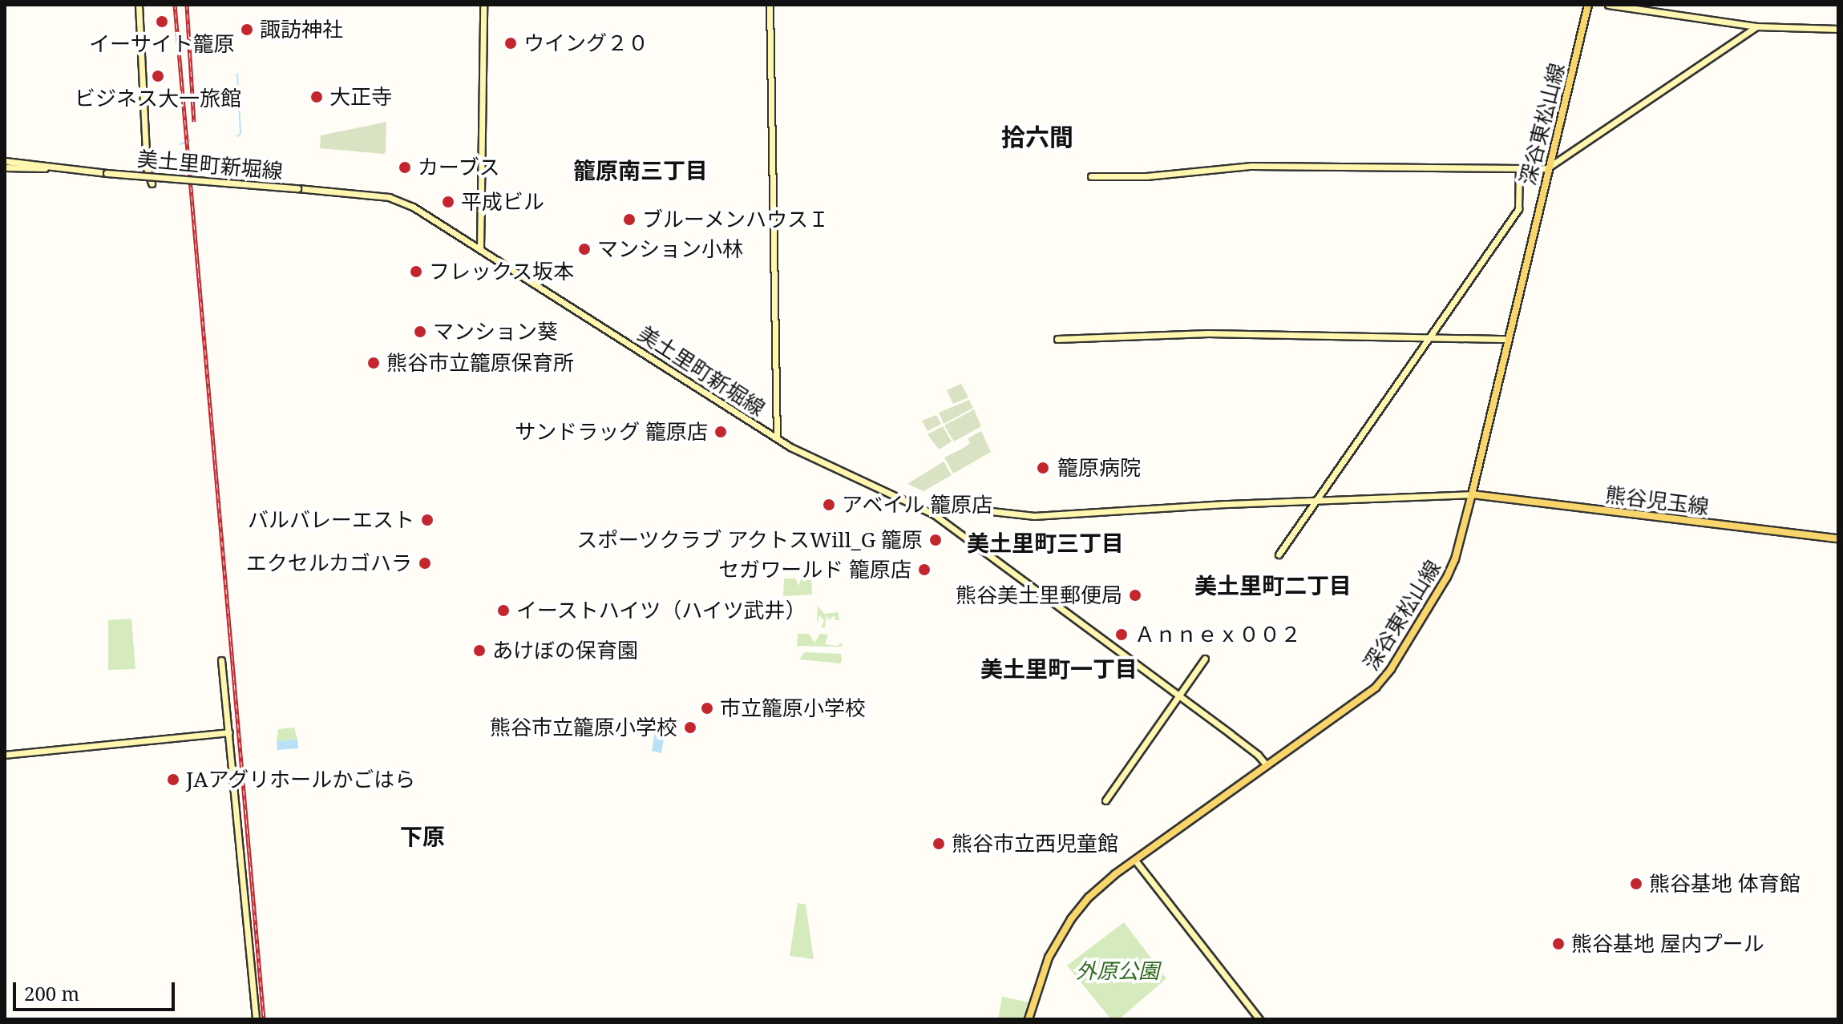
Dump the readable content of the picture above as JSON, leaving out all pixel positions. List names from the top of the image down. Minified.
{"streets":{"main road":["深谷東松山線","熊谷児玉線"],"street":["美土里町新堀線"]},"crossings":[["深谷東松山線","美土里町新堀線"],["深谷東松山線","熊谷児玉線"]],"districts":["拾六間","籠原南三丁目","美土里町三丁目","美土里町二丁目","美土里町一丁目","下原"],"parks":["外原公園"],"places":["イーサイト籠原","諏訪神社","ウイング２０","ビジネス大一旅館","大正寺","カーブス","平成ビル","ブルーメンハウスＩ","マンション小林","フレックス坂本","マンション葵","熊谷市立籠原保育所","サンドラッグ 籠原店","籠原病院","アベイル 籠原店","バルバレーエスト","スポーツクラブ アクトスWill_G 籠原","エクセルカゴハラ","セガワールド 籠原店","熊谷美土里郵便局","イーストハイツ（ハイツ武井）","Ａｎｎｅｘ００２","あけぼの保育園","市立籠原小学校","熊谷市立籠原小学校","JAアグリホールかごはら","熊谷市立西児童館","熊谷基地 体育館","熊谷基地 屋内プール"],"scale_bar":"200 m"}
